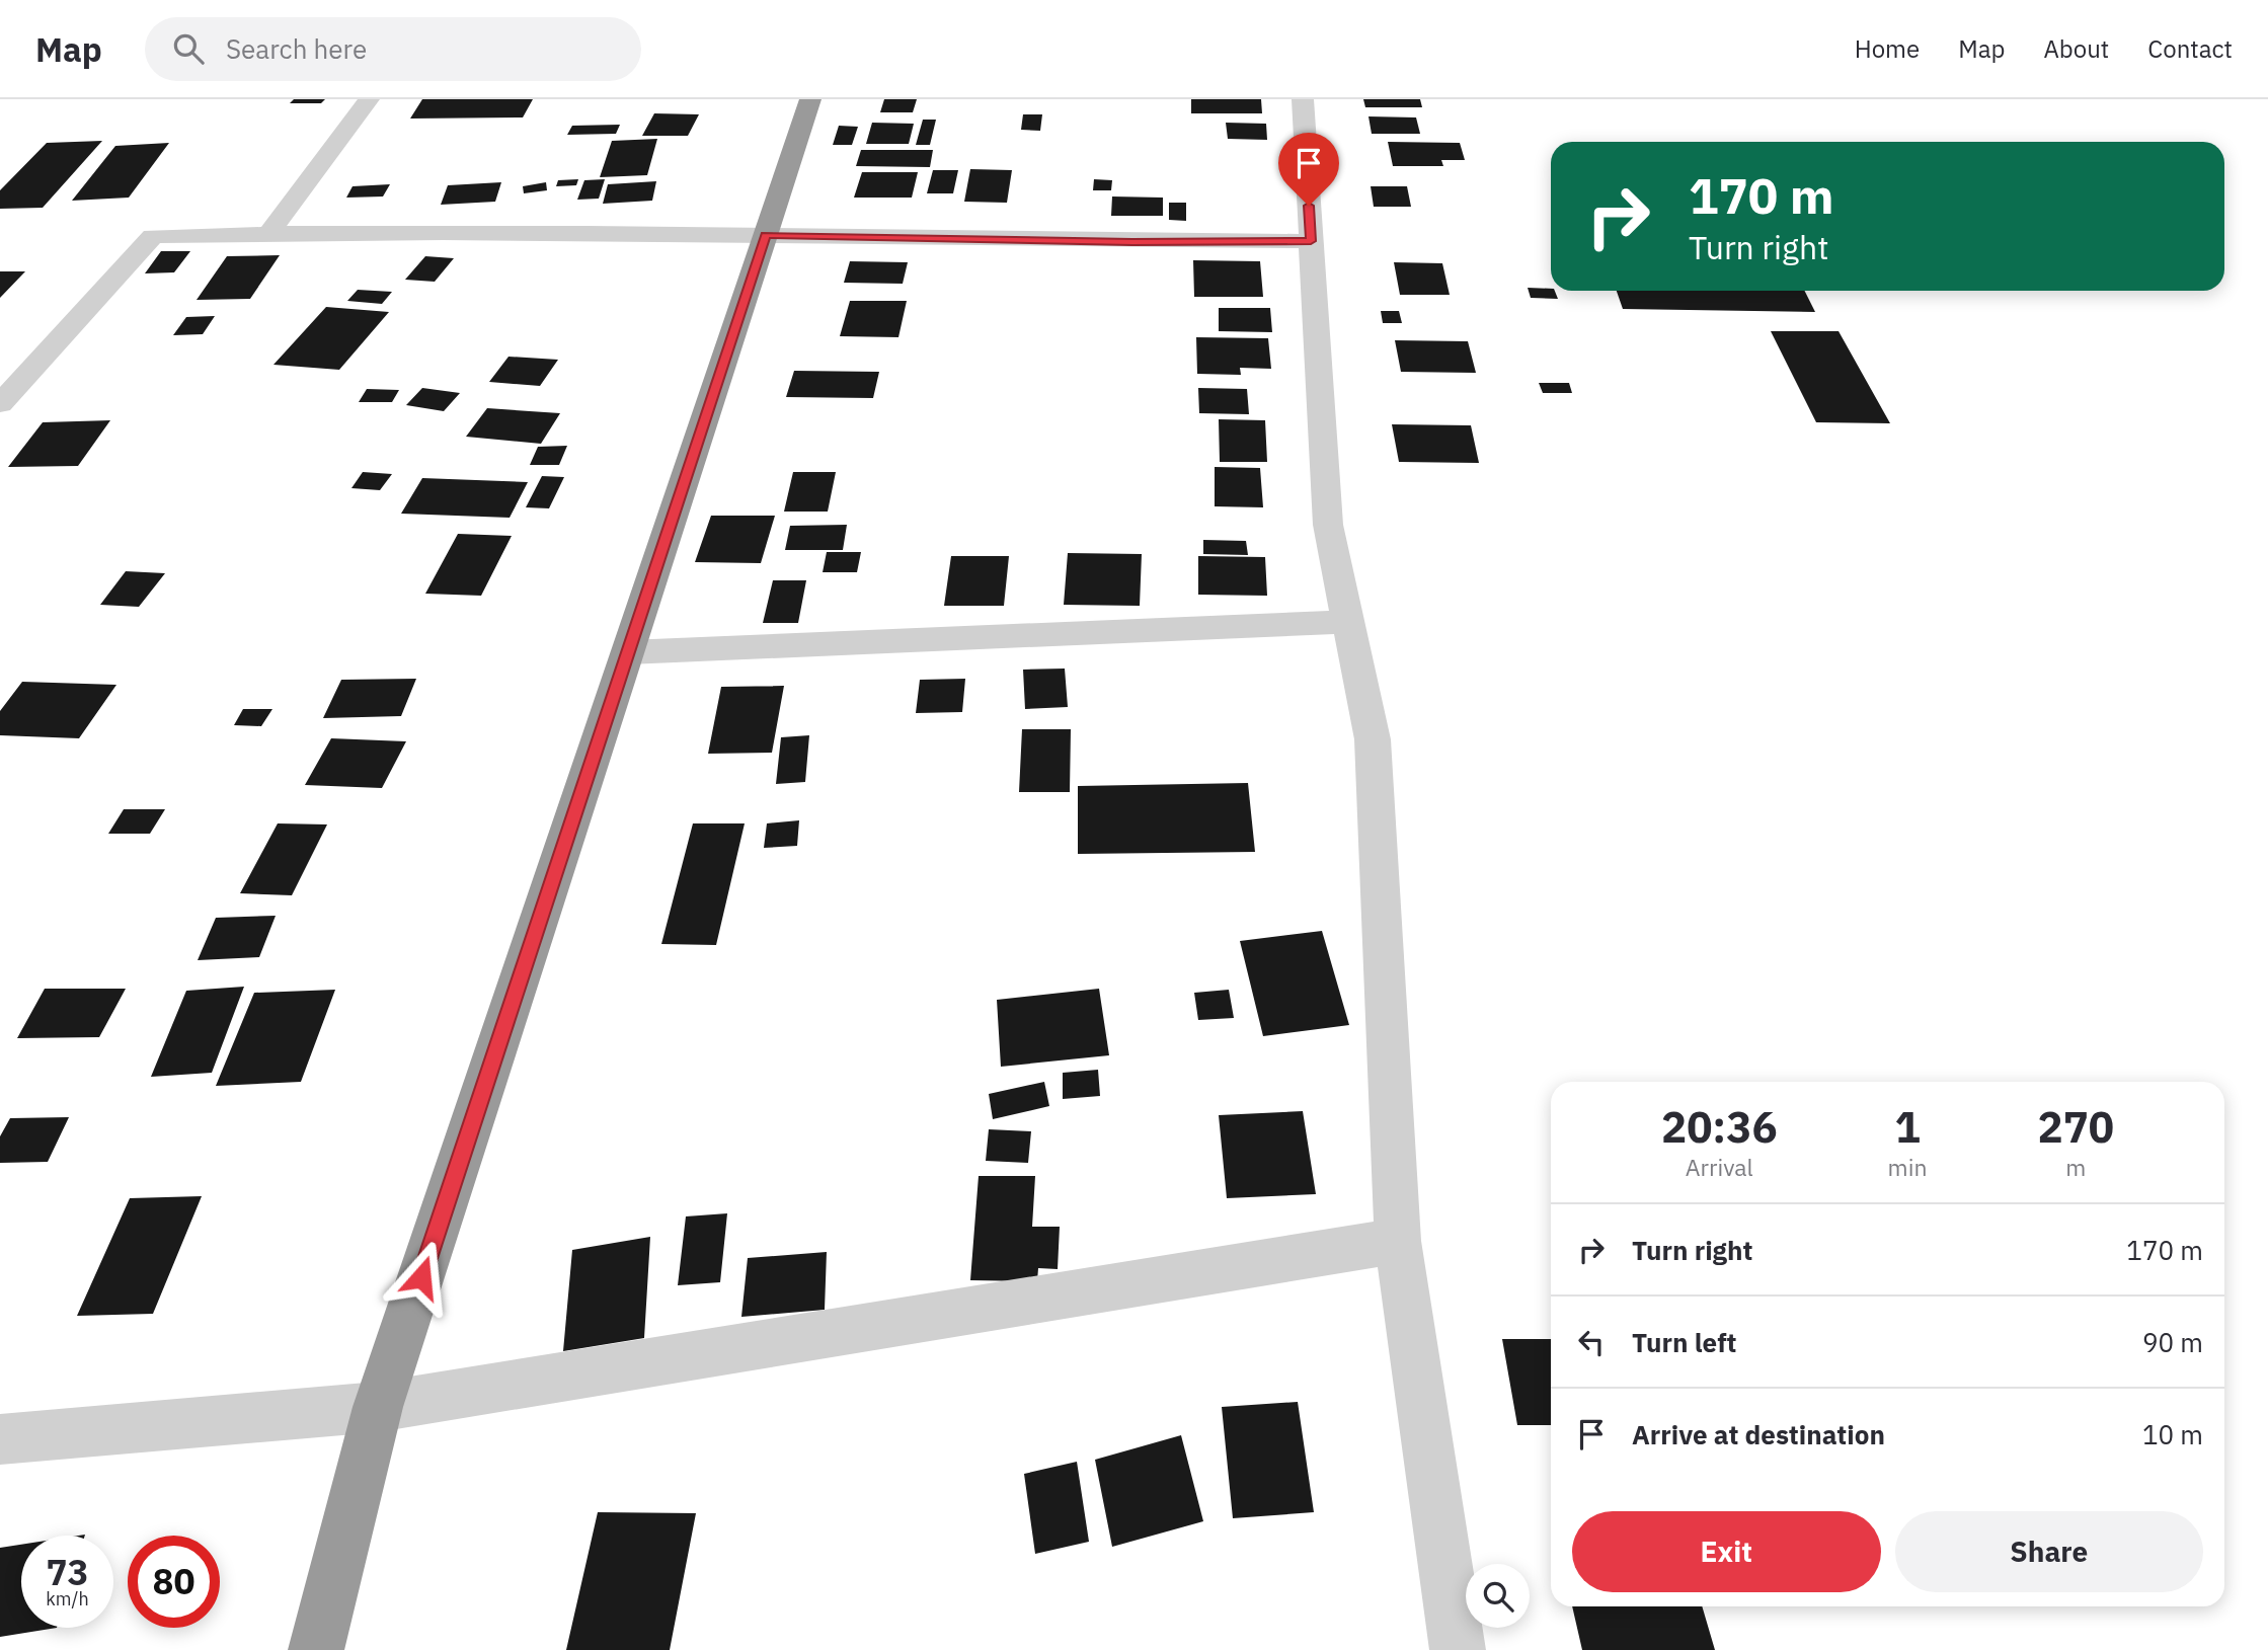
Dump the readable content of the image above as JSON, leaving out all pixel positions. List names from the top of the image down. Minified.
{"page":{"header":"Map","search":"Search here","nav":["Home","Map","About","Contact"],"turn":["170 m","Turn right"],"eta":["20:36","Arrival","1","min","270","m"],"list":[{"name":"Turn right","value":"170 m"},{"name":"Turn left","value":"90 m"},{"name":"Arrive at destination","value":"10 m"}],"buttons":["Exit","Share"],"speed":"73 km/h","limit":"80"}}
